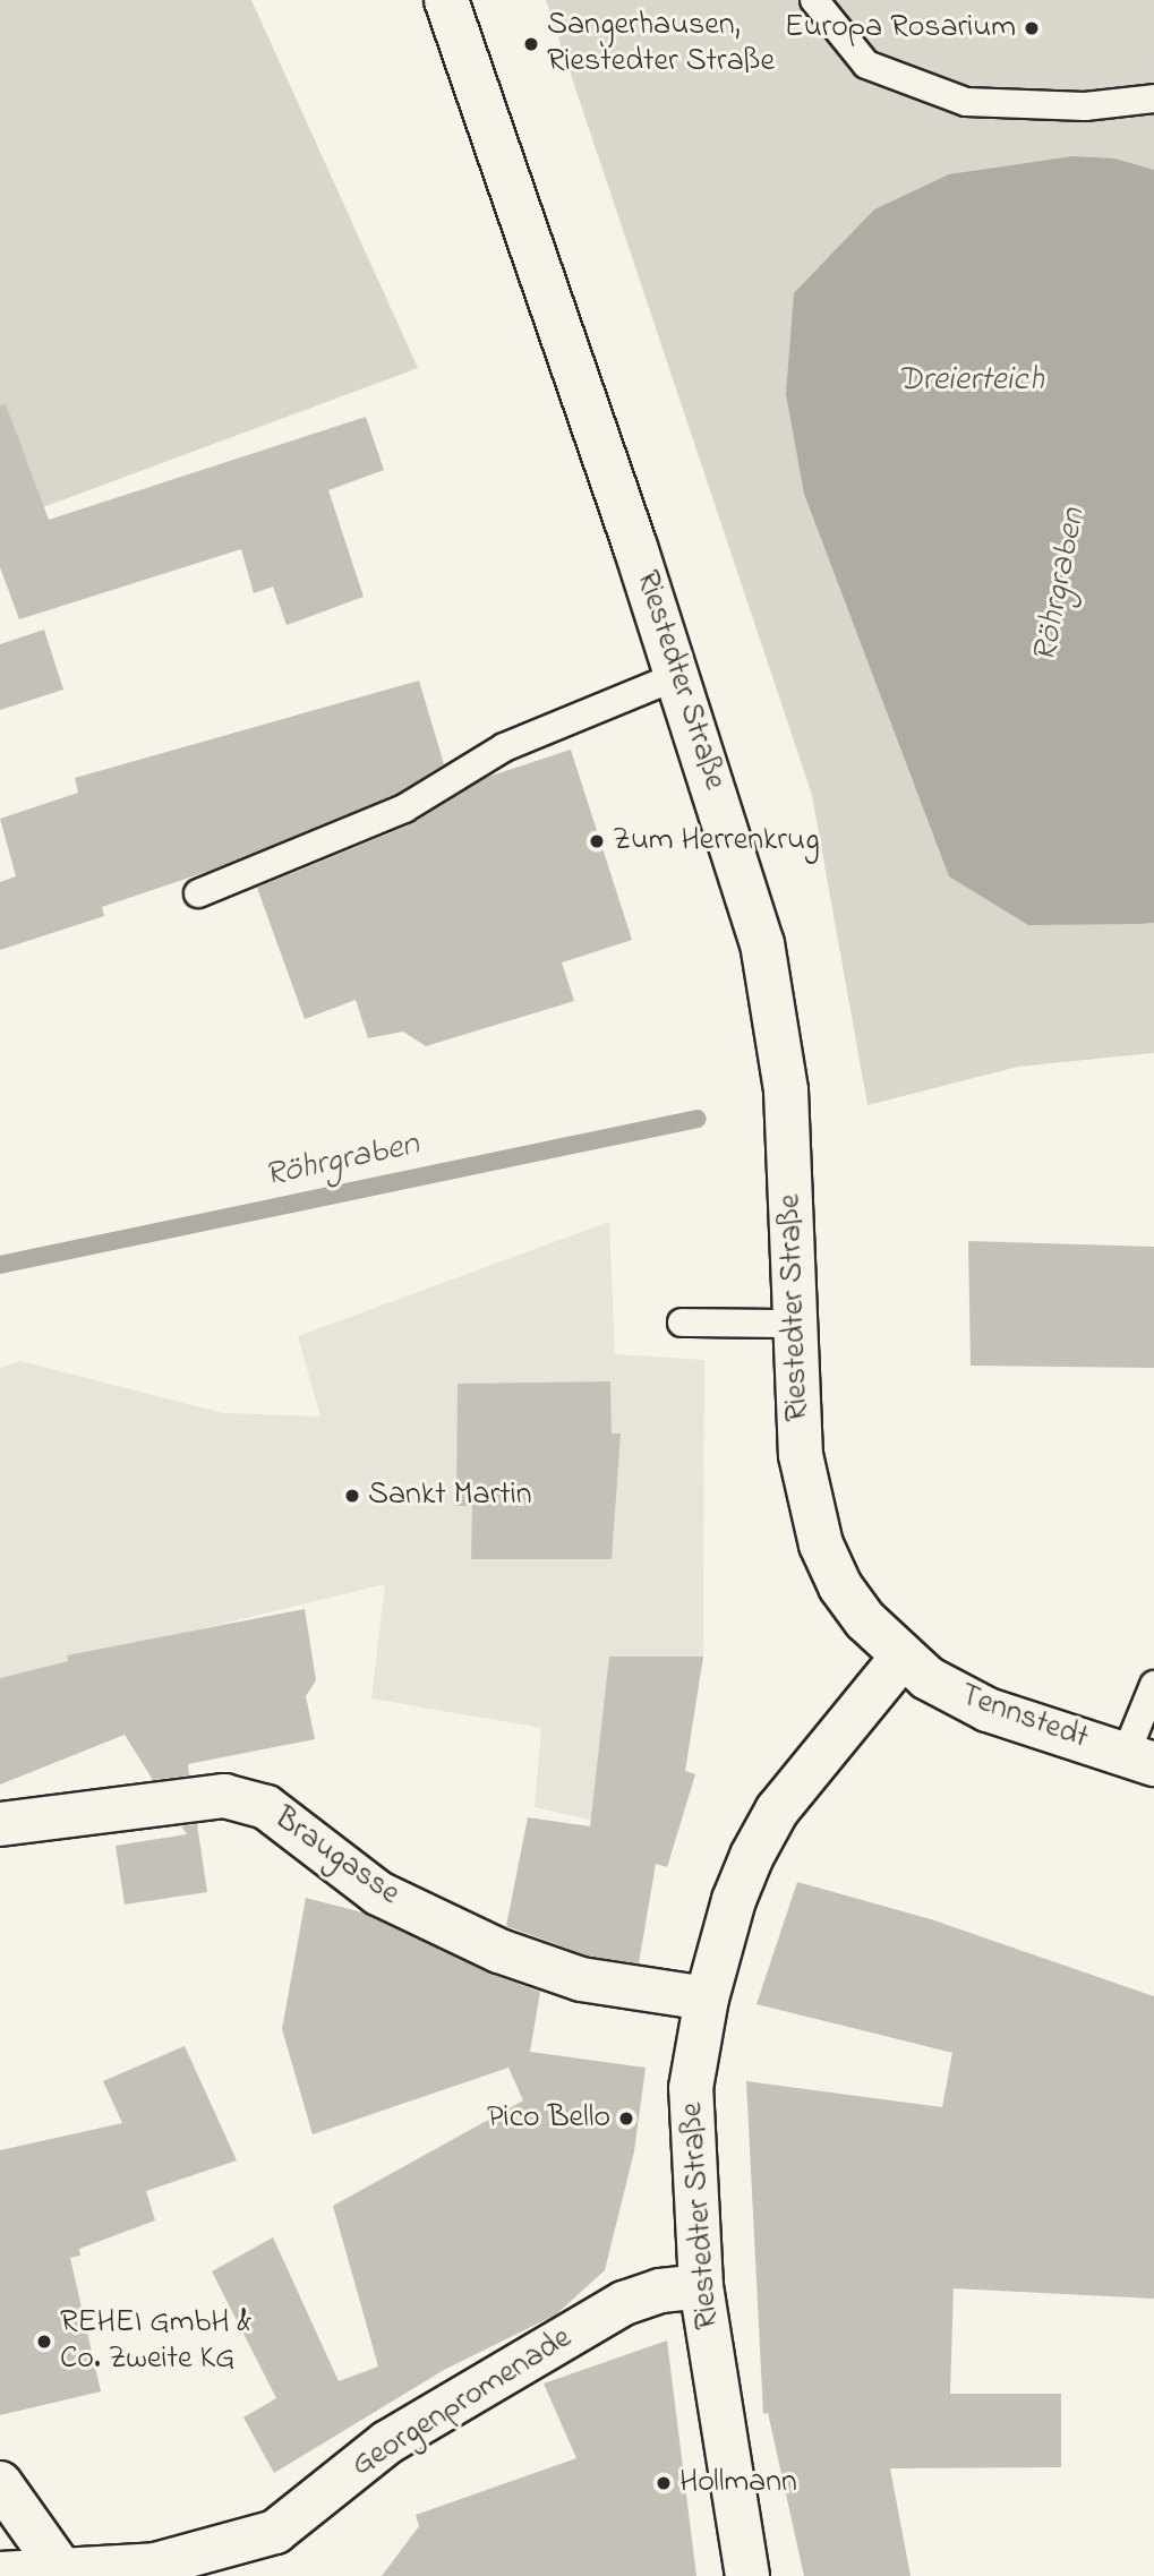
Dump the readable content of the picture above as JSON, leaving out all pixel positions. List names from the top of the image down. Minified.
{"streets":{"street":["Riestedter Straße","Tennstedt","Braugasse","Georgenpromenade"]},"crossings":[["Riestedter Straße","Tennstedt"],["Riestedter Straße","Braugasse"],["Riestedter Straße","Georgenpromenade"]],"water":["Dreierteich","Röhrgraben"],"places":["Europa Rosarium","Sangerhausen, Riestedter Straße","Zum Herrenkrug","Sankt Martin","Pico Bello","REHEI GmbH & Co. Zweite KG","Hollmann"]}
